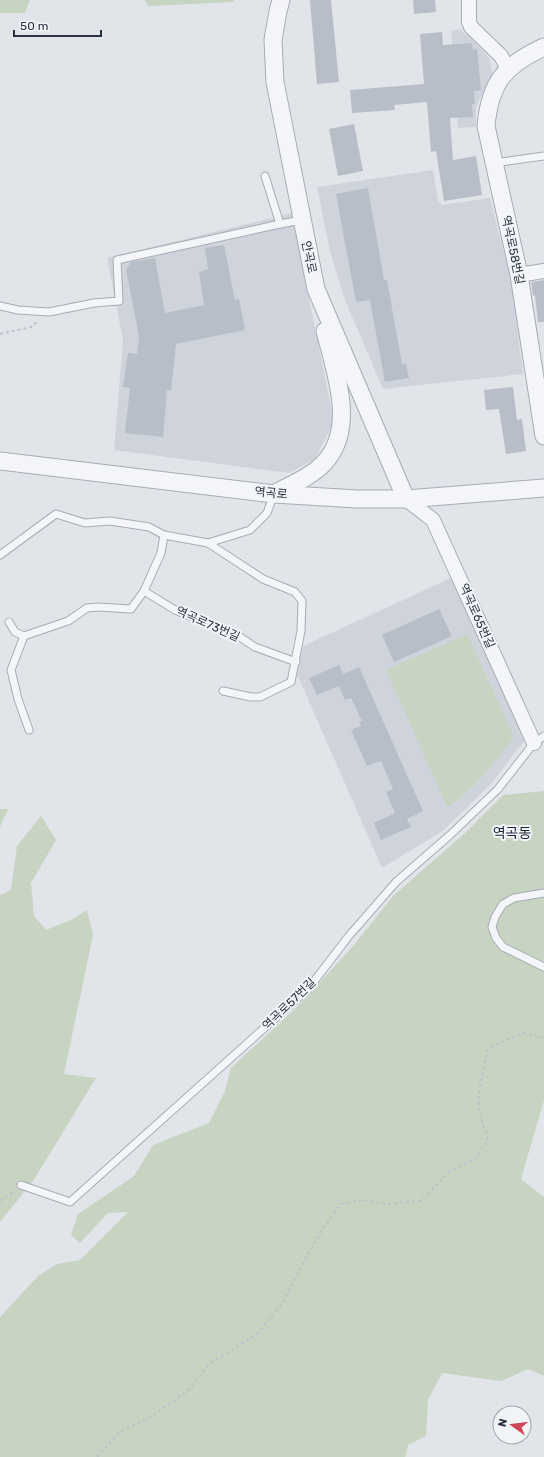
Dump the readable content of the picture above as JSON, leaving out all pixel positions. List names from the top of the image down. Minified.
{"streets":{"street":["역곡로58번길","안곡로","역곡로","역곡로65번길"],"lane":["역곡로73번길","역곡로57번길"]},"crossings":[["안곡로","역곡로"],["안곡로","역곡로65번길"],["역곡로","역곡로65번길"],["역곡로65번길","역곡로57번길"]],"districts":["역곡동"],"scale_bar":"50 m","north":"left"}
